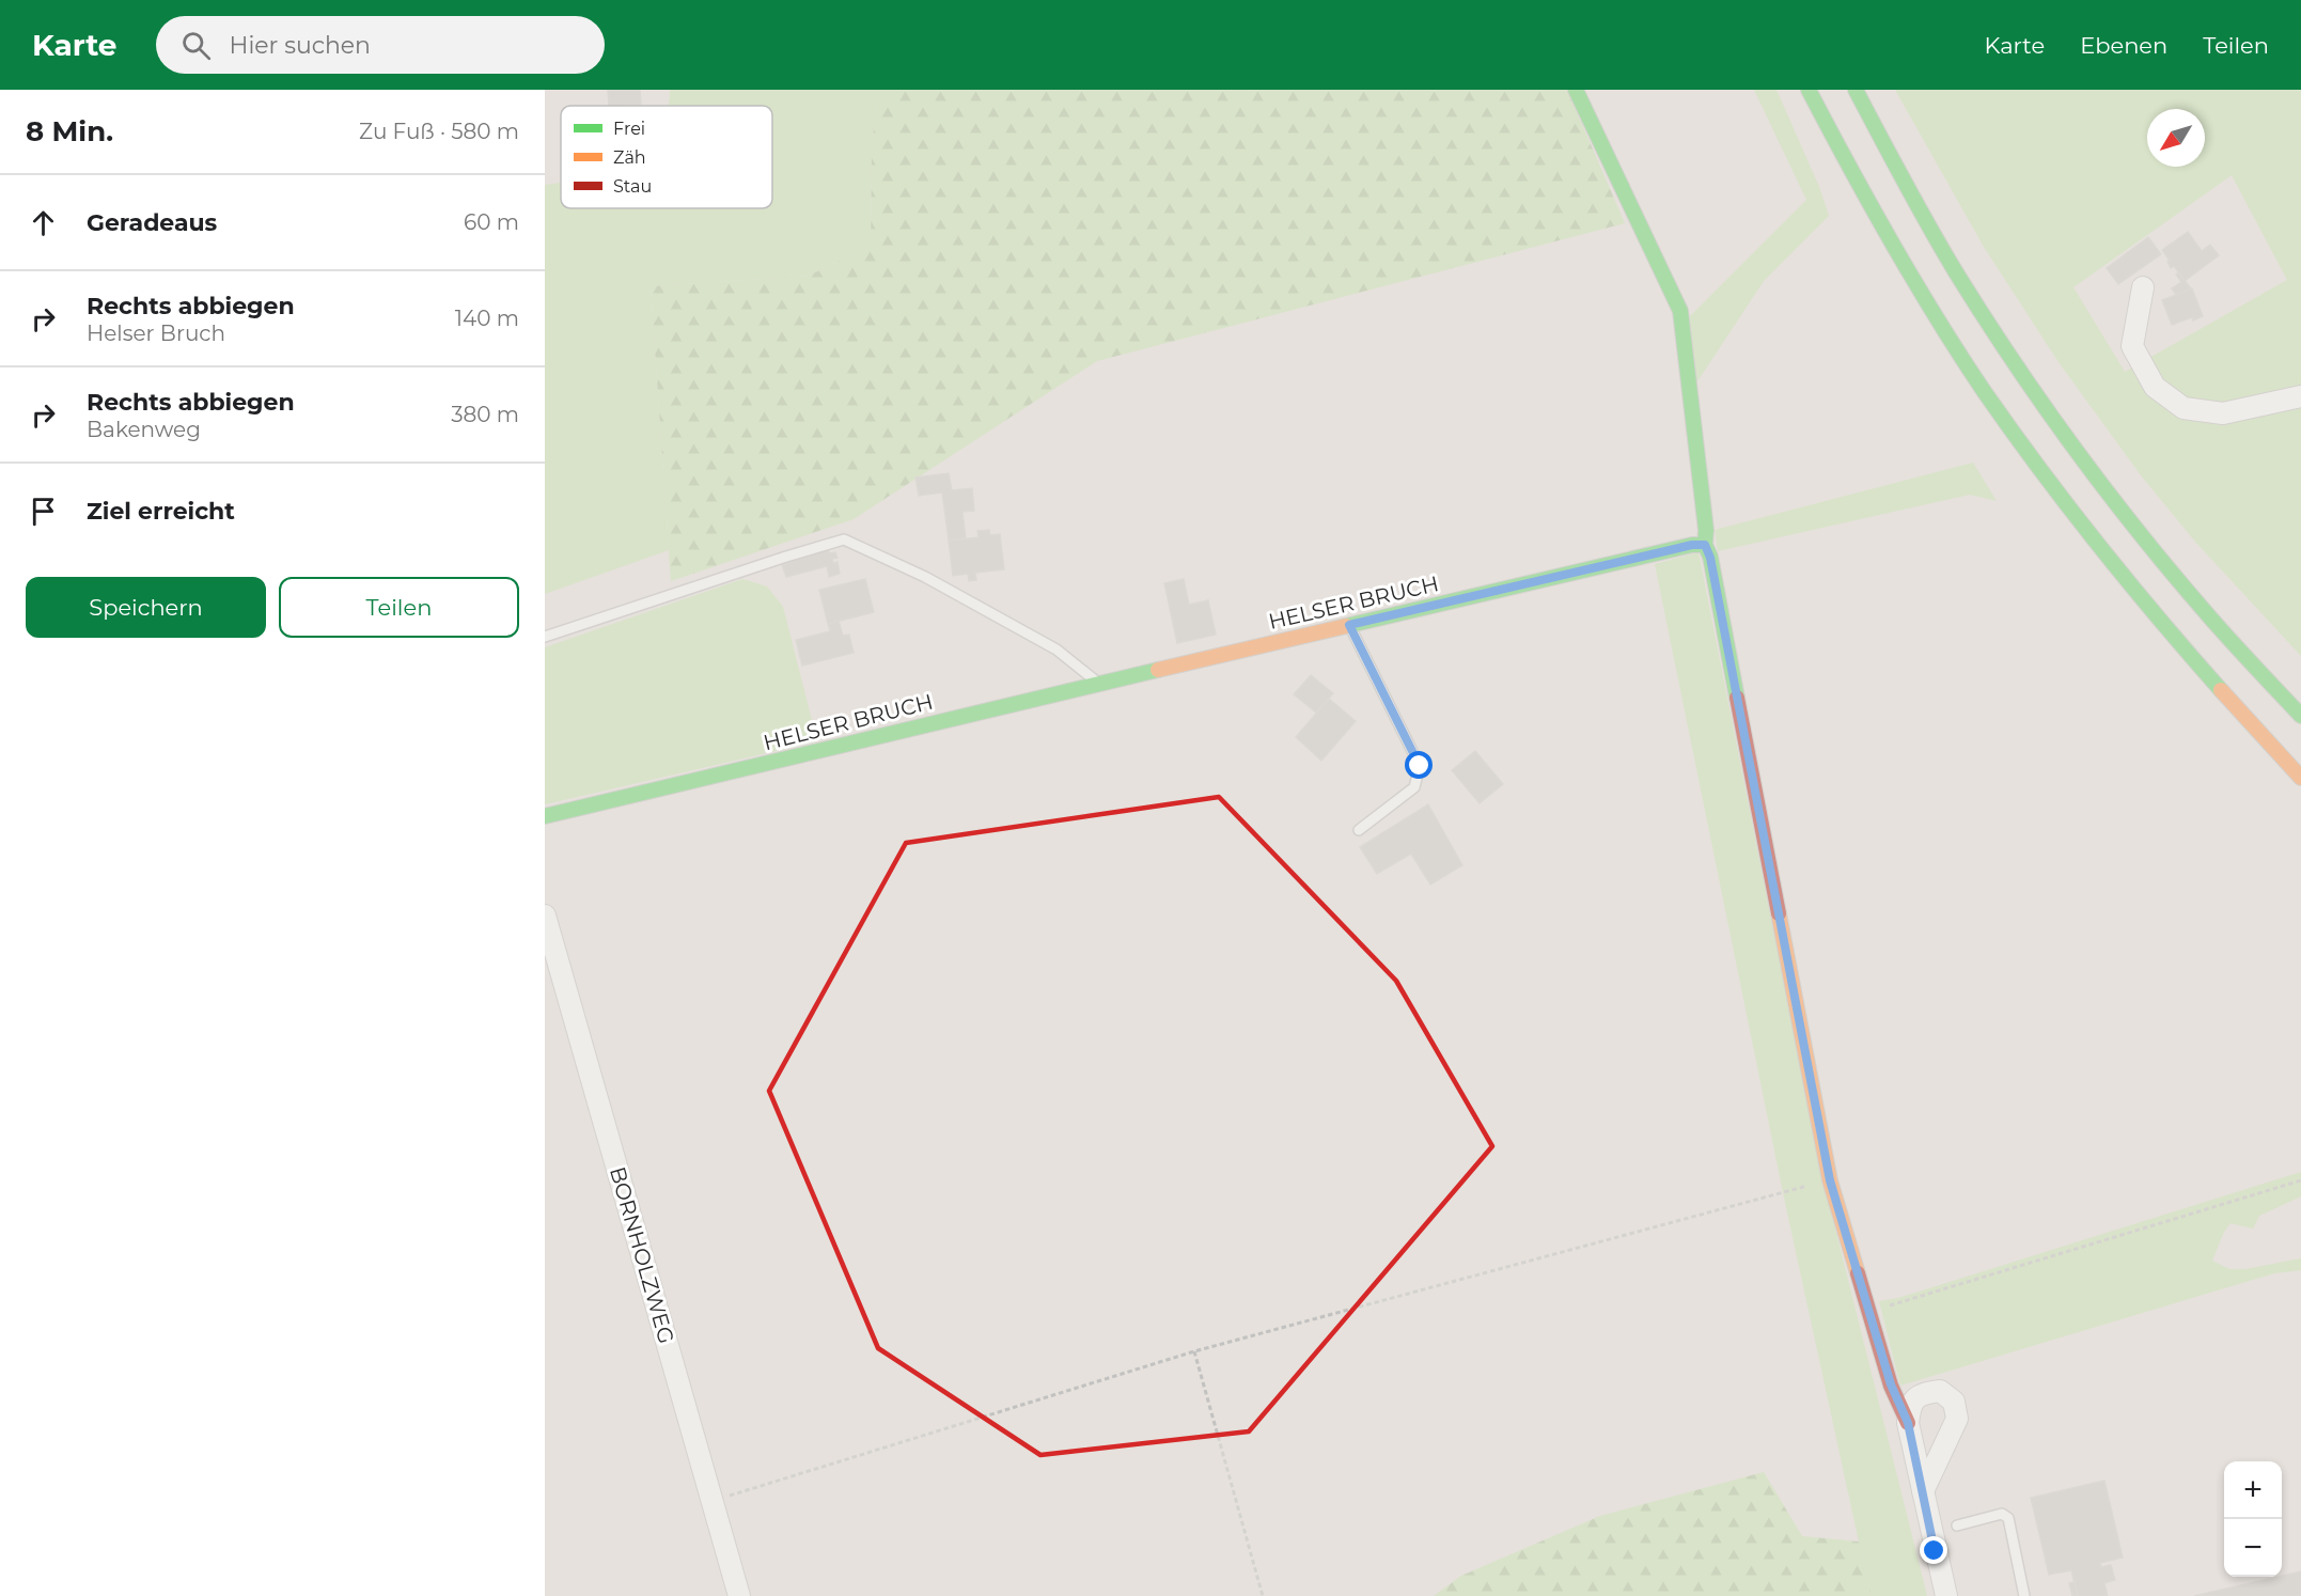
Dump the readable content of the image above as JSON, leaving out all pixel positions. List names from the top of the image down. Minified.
{"streets":{"main road":["HELSER BRUCH"],"street":["BORNHOLZWEG"]},"legend":["Frei","Zäh","Stau"],"north":"bottom left","page":{"header":"Karte","search":"Hier suchen","nav":["Karte","Ebenen","Teilen"],"heading":["8 Min.","Zu Fuß · 580 m"],"list":[["Geradeaus","60 m"],["Rechts abbiegen","Helser Bruch","140 m"],["Rechts abbiegen","Bakenweg","380 m"],"Ziel erreicht"],"buttons":["Speichern","Teilen"],"map_buttons":["+","−"]}}
